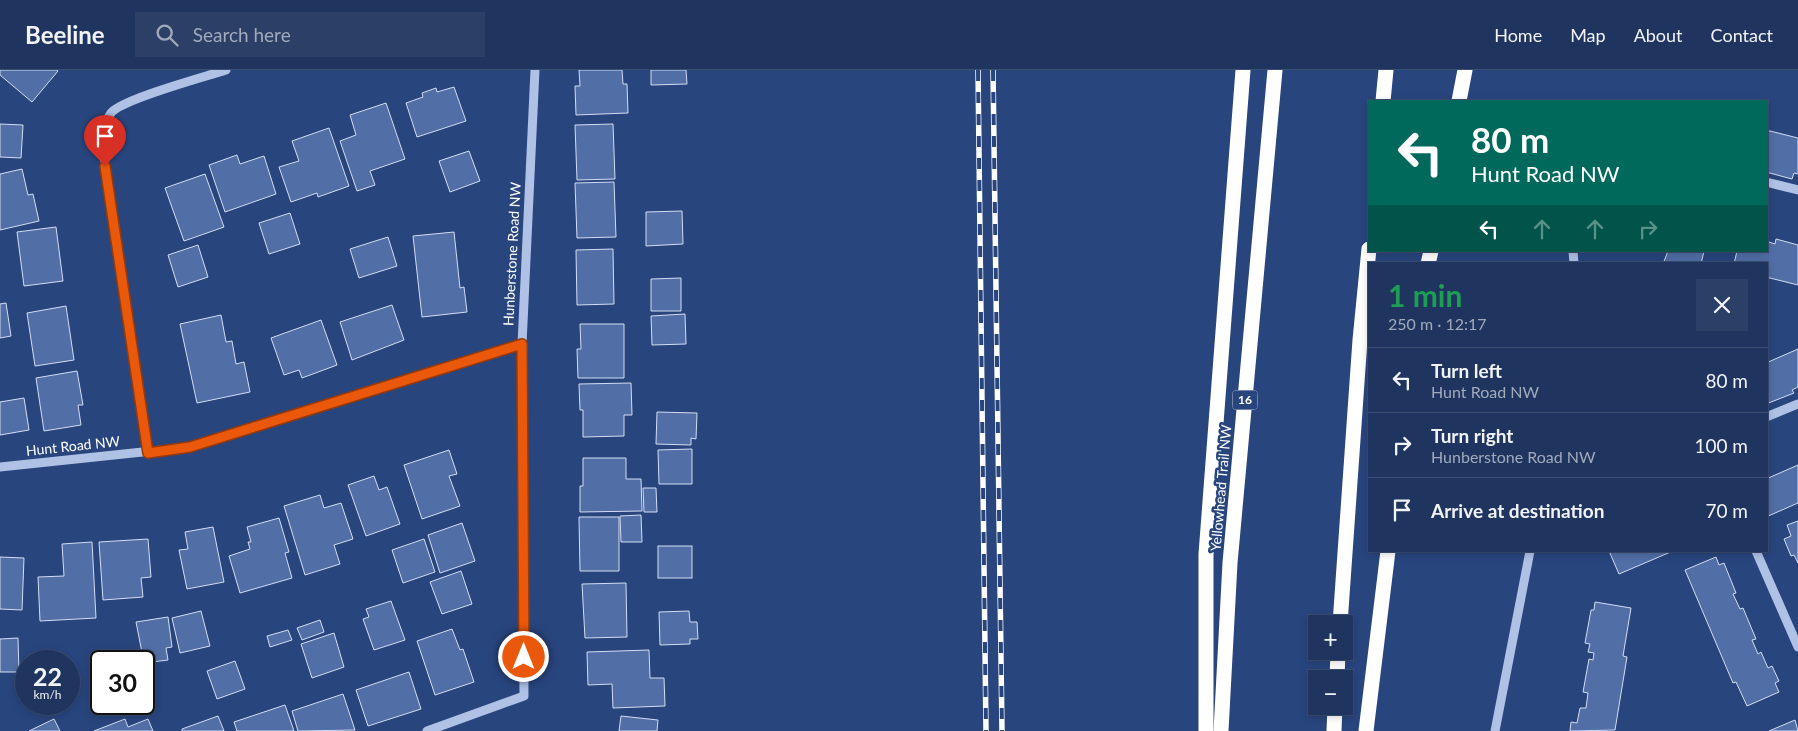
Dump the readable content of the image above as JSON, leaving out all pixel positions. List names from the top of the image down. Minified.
{"streets":{"highway":["16","Yellowhead Trail NW"],"street":["Hunberstone Road NW","Hunt Road NW"]},"crossings":[["Hunberstone Road NW","Hunt Road NW"]],"page":{"header":"Beeline","search":"Search here","nav":["Home","Map","About","Contact"],"turn":["80 m","Hunt Road NW"],"heading":["1 min","250 m · 12:17"],"list":[{"name":"Turn left","note":"Hunt Road NW","value":"80 m"},{"name":"Turn right","note":"Hunberstone Road NW","value":"100 m"},{"name":"Arrive at destination","value":"70 m"}],"map_buttons":["+","−"],"speed":"22 km/h","limit":"30"}}
